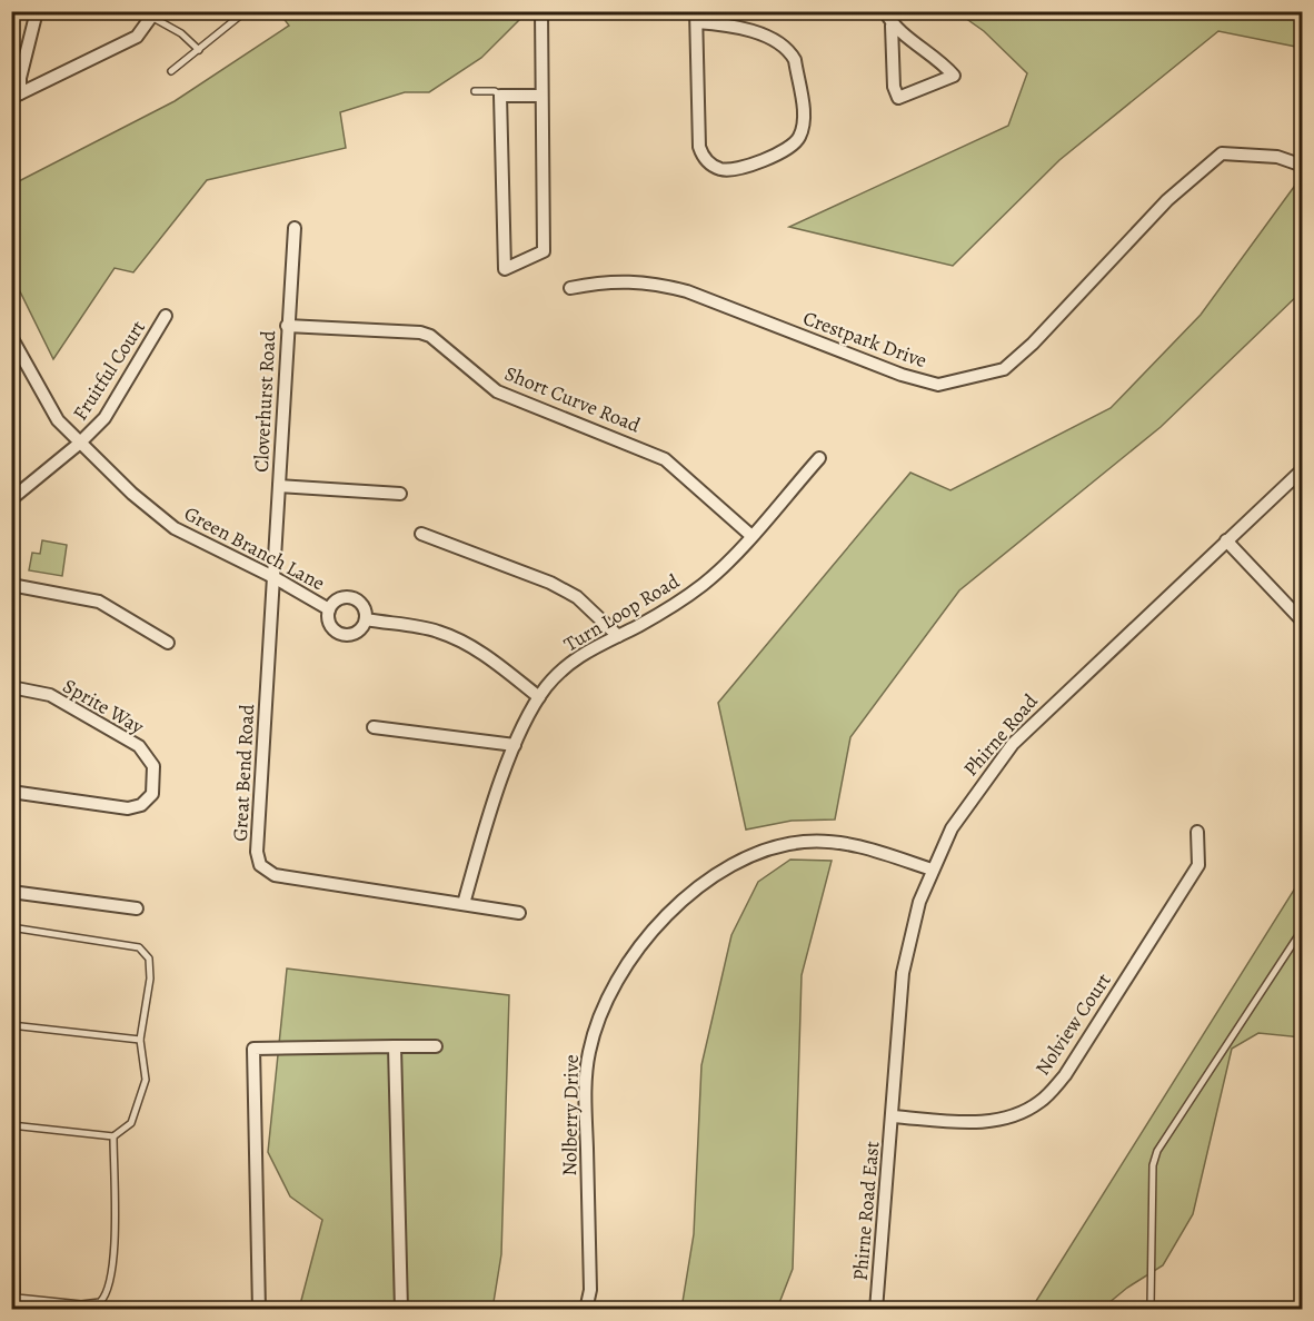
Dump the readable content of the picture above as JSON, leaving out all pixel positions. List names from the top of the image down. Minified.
{"streets":{"street":["Crestpark Drive","Fruitful Court","Short Curve Road","Cloverhurst Road","Green Branch Lane","Turn Loop Road","Sprite Way","Phirne Road","Great Bend Road","Nolview Court","Nolberry Drive","Phirne Road East"]},"crossings":[["Fruitful Court","Green Branch Lane"],["Short Curve Road","Cloverhurst Road"],["Short Curve Road","Turn Loop Road"],["Cloverhurst Road","Green Branch Lane"],["Cloverhurst Road","Great Bend Road"],["Green Branch Lane","Great Bend Road"],["Turn Loop Road","Great Bend Road"],["Phirne Road","Nolview Court"],["Phirne Road","Nolberry Drive"],["Phirne Road","Phirne Road East"],["Nolview Court","Phirne Road East"]]}
